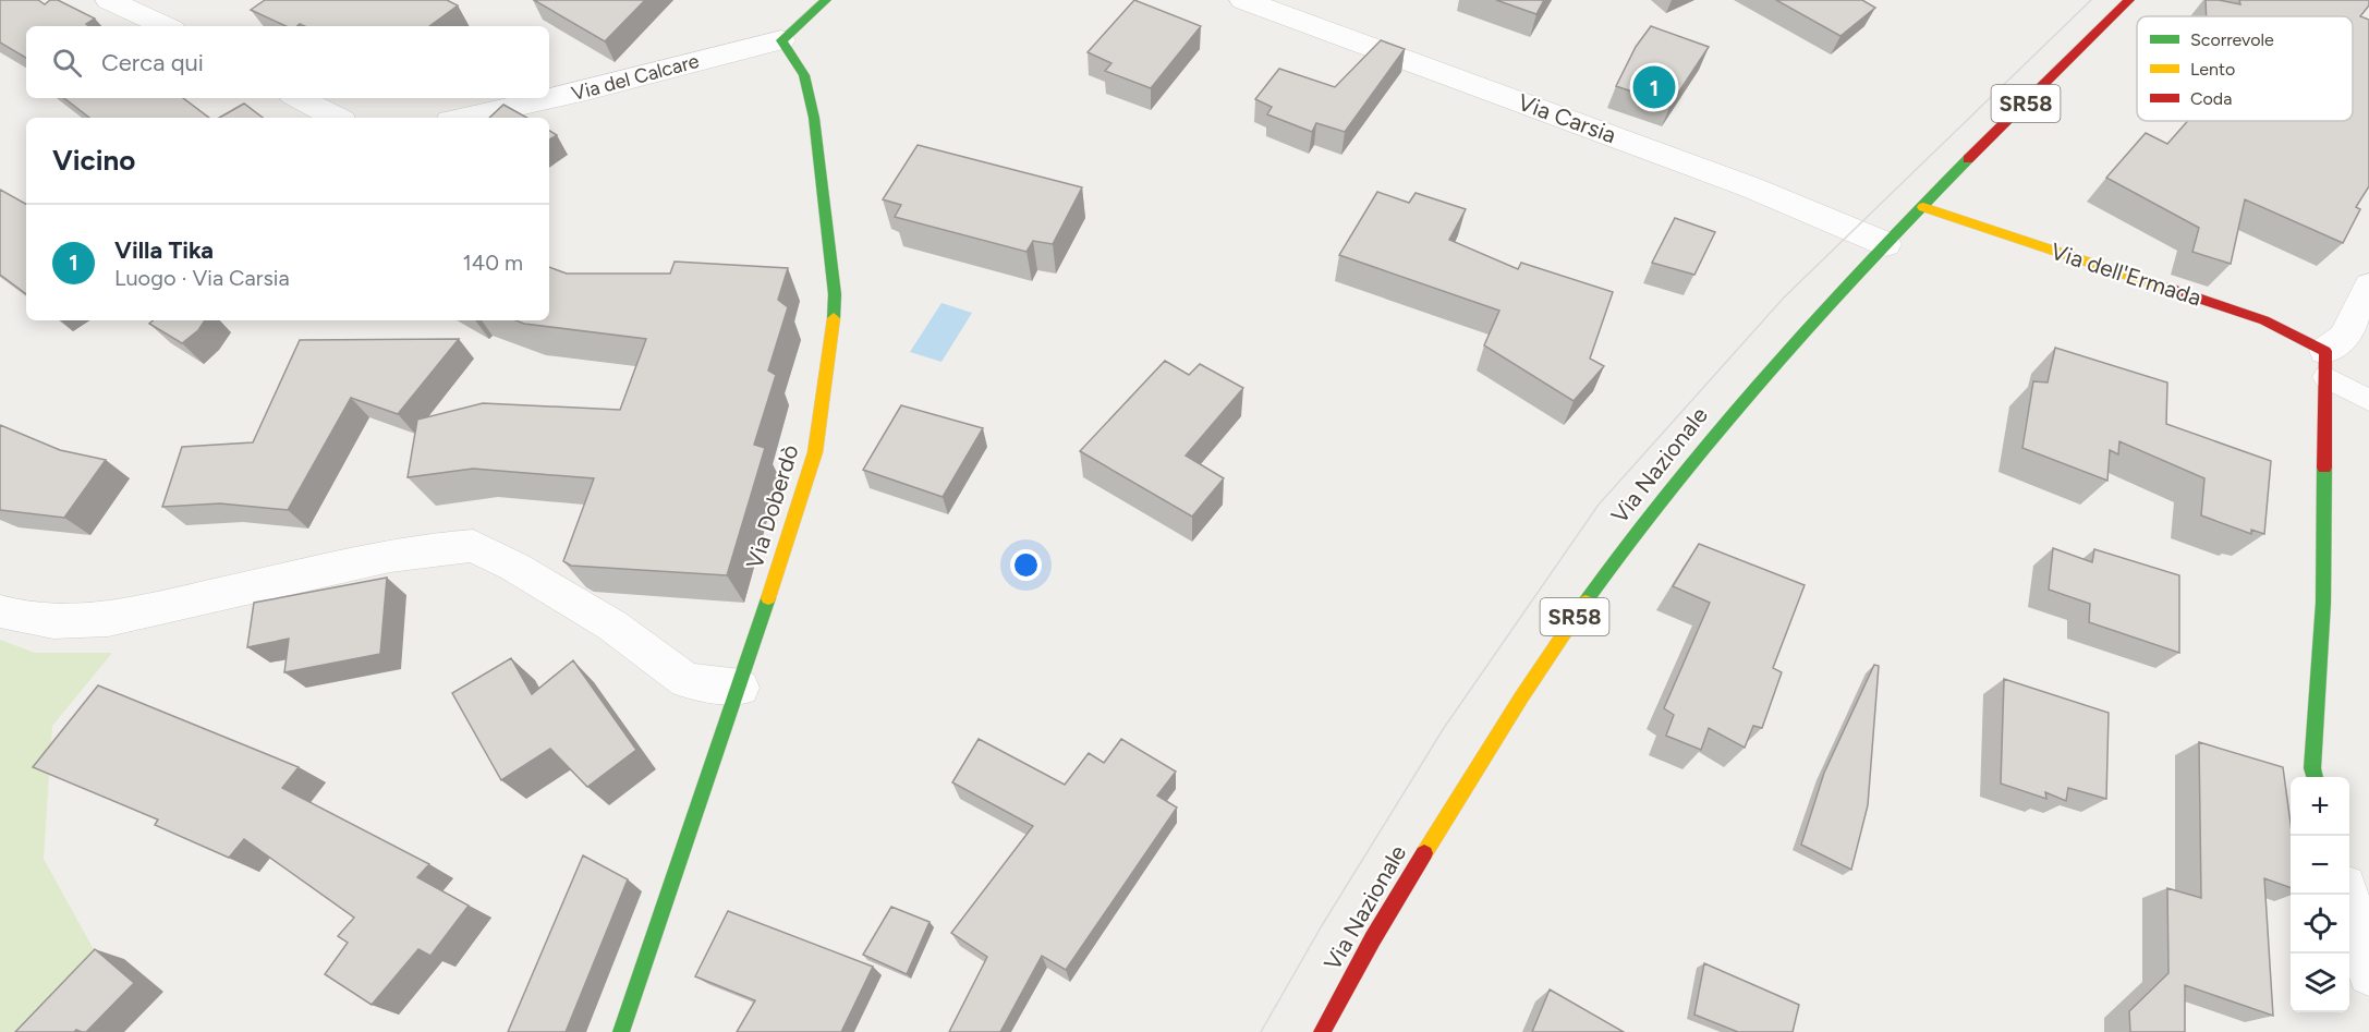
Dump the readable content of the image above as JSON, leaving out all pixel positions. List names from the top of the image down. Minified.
{"streets":{"street":["Via del Calcare","SR58","Via Carsia","Via dell'Ermada","Via Nazionale","Via Doberdò"]},"crossings":[["Via del Calcare","Via Doberdò"],["Via Carsia","Via Nazionale"],["Via dell'Ermada","Via Nazionale"]],"legend":["Scorrevole","Lento","Coda"],"page":{"search":"Cerca qui","pins":"1","heading":"Vicino","list":[{"mark":"1","name":"Villa Tika","note":"Luogo · Via Carsia","value":"140 m"}],"map_buttons":["+","−"]}}
